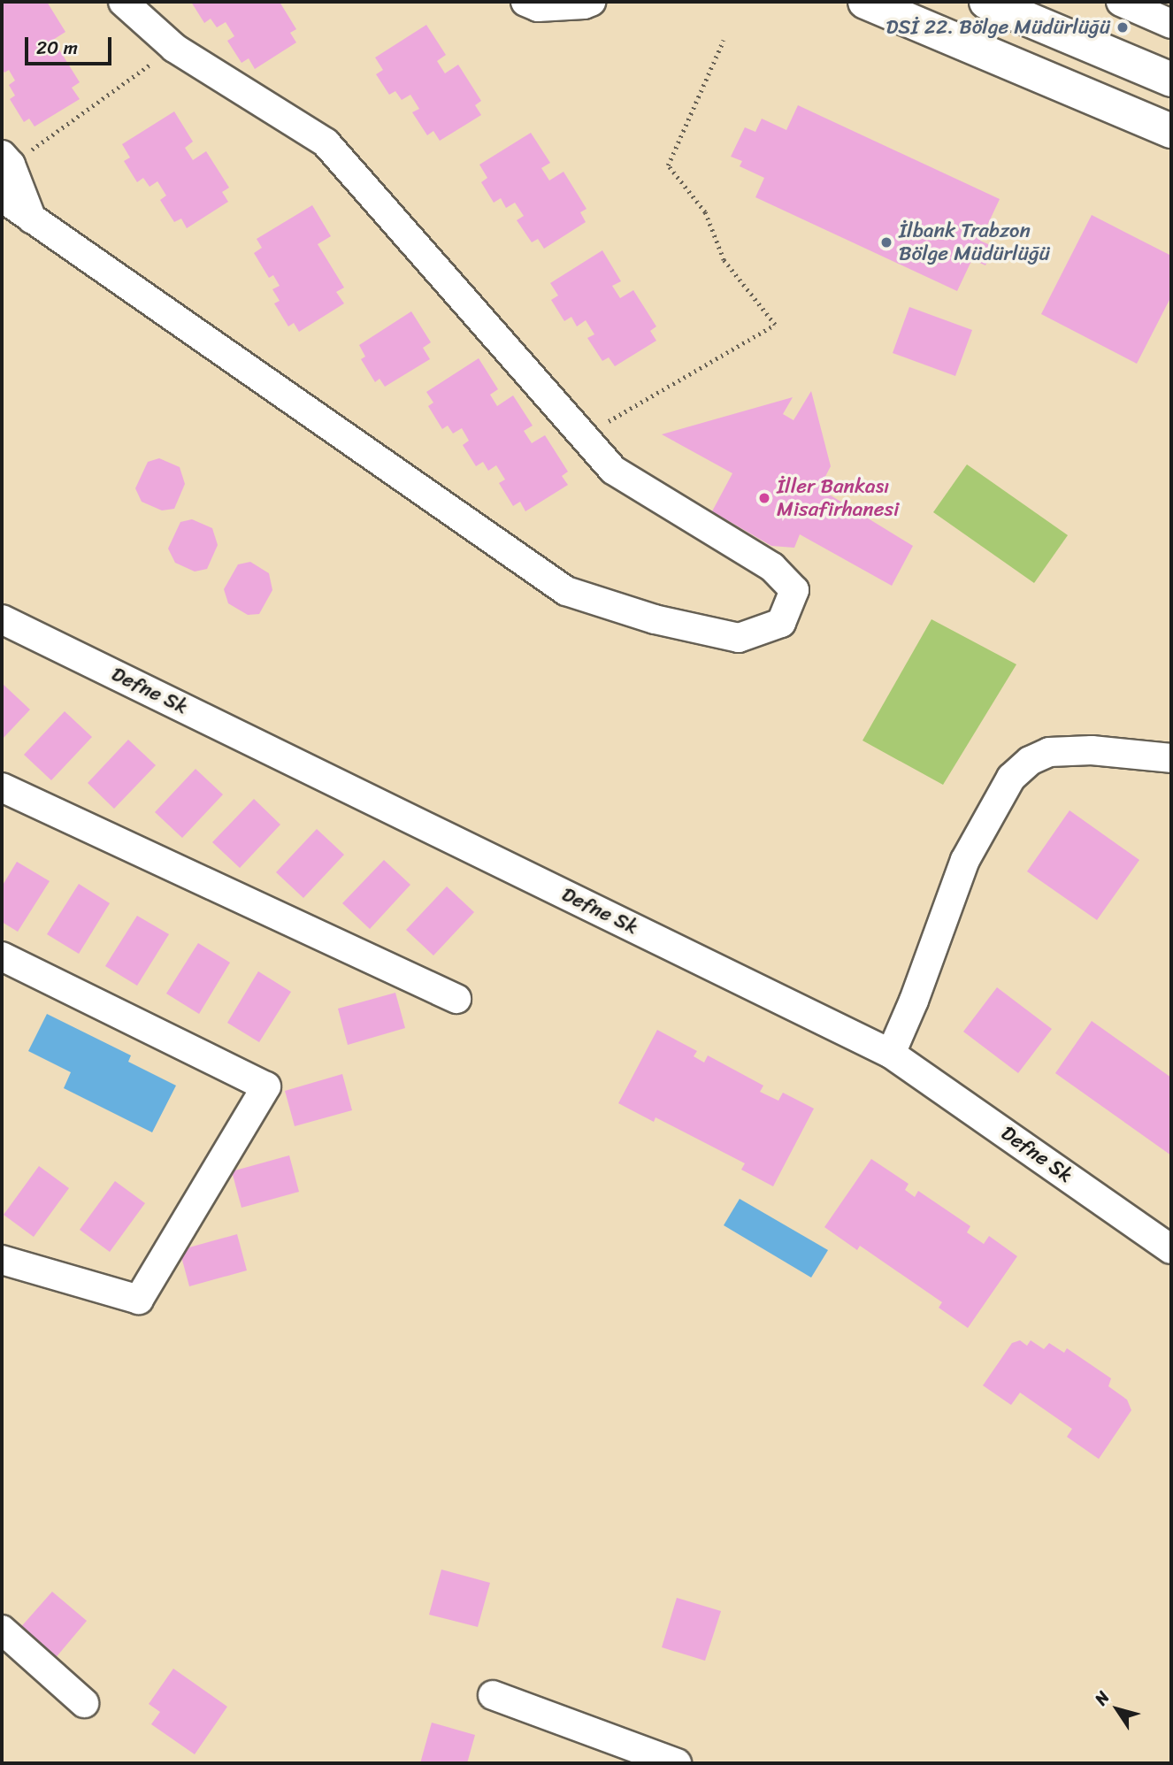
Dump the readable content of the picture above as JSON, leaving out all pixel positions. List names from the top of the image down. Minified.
{"streets":{"street":["Defne Sk"]},"places":["DSİ 22. Bölge Müdürlüğü","İlbank Trabzon Bölge Müdürlüğü","İller Bankası Misafirhanesi"],"scale_bar":"20 m","north":"top left"}
